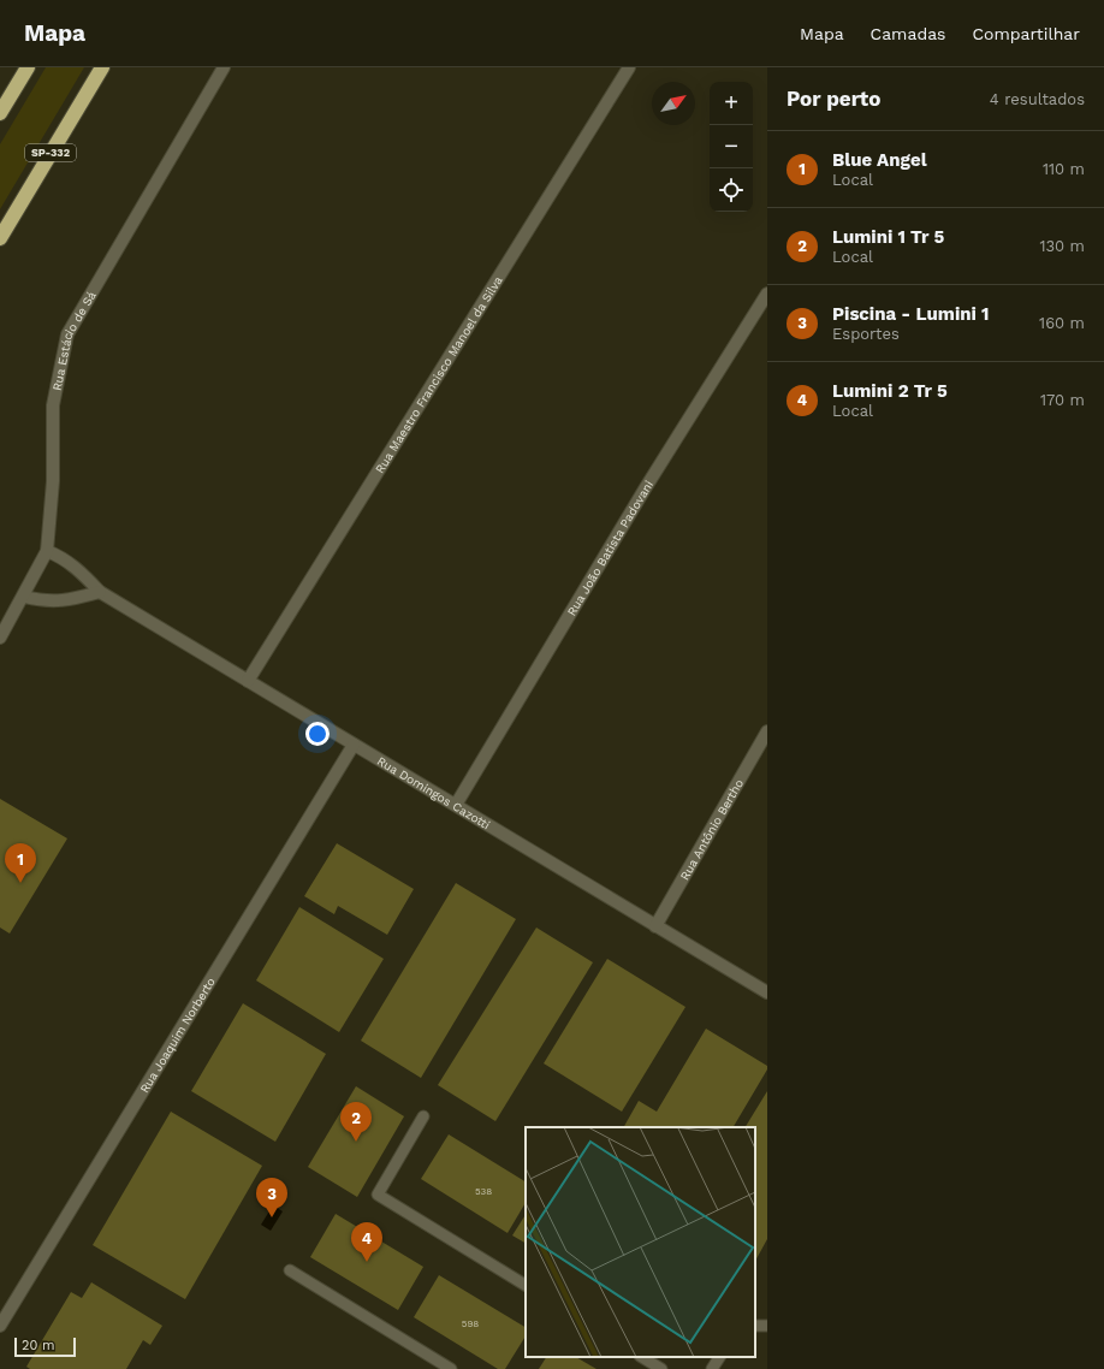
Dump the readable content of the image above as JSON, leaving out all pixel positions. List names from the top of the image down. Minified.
{"streets":{"highway":["SP-332"],"street":["Rua Estácio de Sá","Rua Maestro Francisco Manoel da Silva","Rua João Batista Padovani","Rua Domingos Cazotti","Rua Antônio Bertho","Rua Joaquim Norberto"]},"crossings":[["Rua Estácio de Sá","Rua Domingos Cazotti"],["Rua Maestro Francisco Manoel da Silva","Rua Domingos Cazotti"],["Rua João Batista Padovani","Rua Domingos Cazotti"],["Rua Domingos Cazotti","Rua Antônio Bertho"],["Rua Domingos Cazotti","Rua Joaquim Norberto"]],"house_numbers":["538","598"],"scale_bar":"20 m","north":"top right","page":{"header":"Mapa","nav":["Mapa","Camadas","Compartilhar"],"heading":["Por perto","4 resultados"],"map_buttons":["+","−"],"list":[{"mark":"1","name":"Blue Angel","note":"Local","value":"110 m"},{"mark":"2","name":"Lumini 1 Tr 5","note":"Local","value":"130 m"},{"mark":"3","name":"Piscina - Lumini 1","note":"Esportes","value":"160 m"},{"mark":"4","name":"Lumini 2 Tr 5","note":"Local","value":"170 m"}],"pins":["1","2","3","4"],"scale":"20 m"}}
